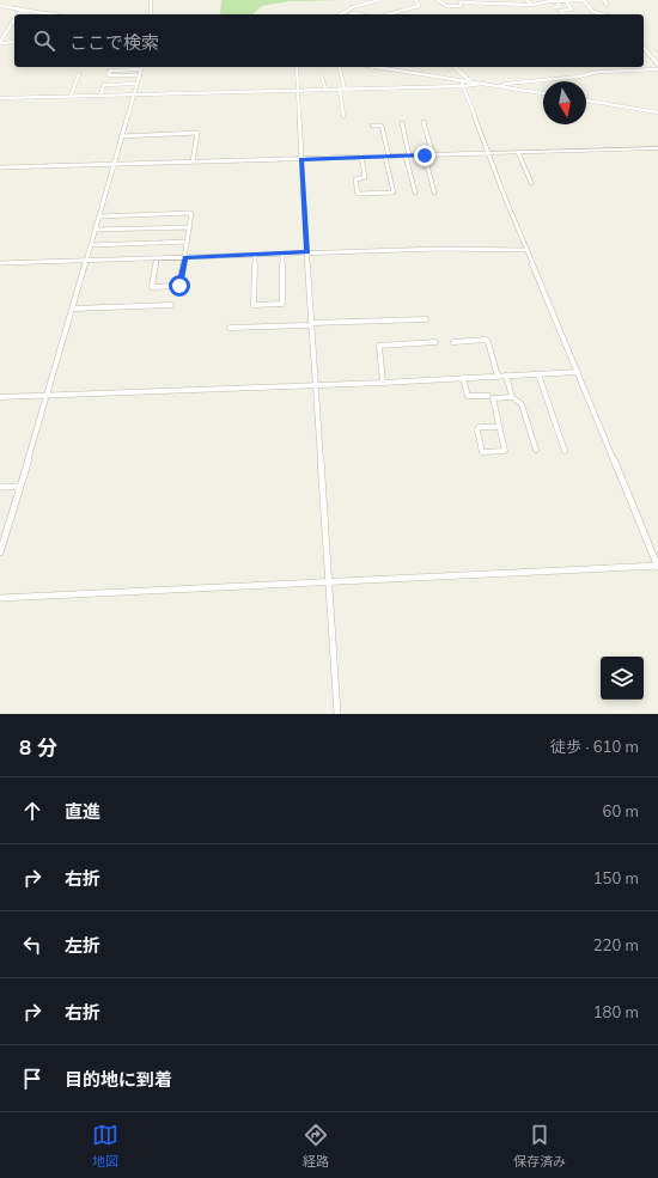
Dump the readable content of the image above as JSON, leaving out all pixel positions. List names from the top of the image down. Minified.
{"north":"bottom","page":{"search":"ここで検索","heading":["8 分","徒歩 · 610 m"],"list":[["直進","60 m"],["右折","150 m"],["左折","220 m"],["右折","180 m"],"目的地に到着"],"nav":["地図","経路","保存済み"]}}
